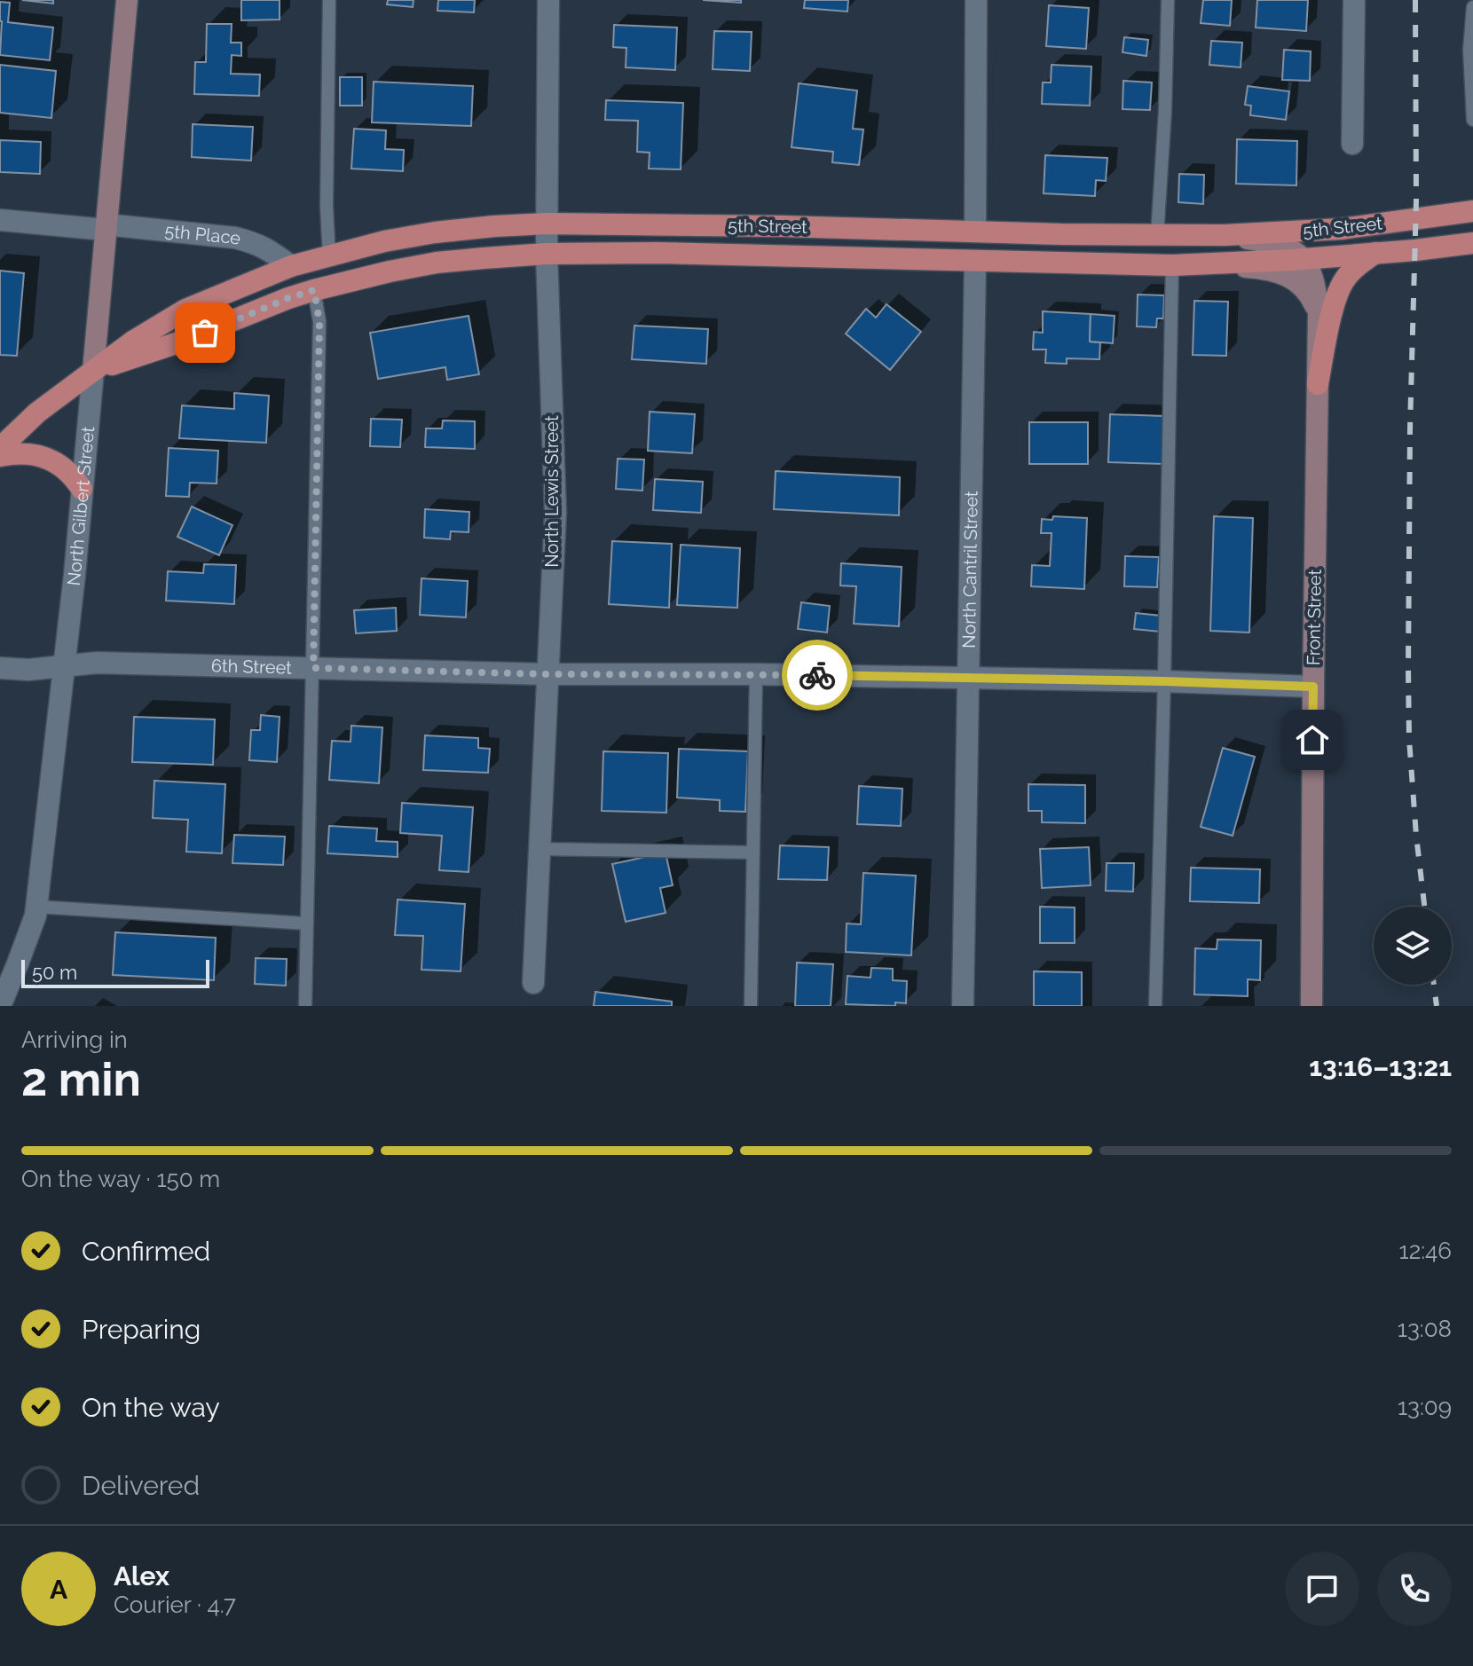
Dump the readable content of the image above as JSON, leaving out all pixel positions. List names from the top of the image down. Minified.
{"streets":{"main road":["5th Street"],"street":["5th Place","North Lewis Street","North Gilbert Street","North Cantril Street","Front Street","6th Street"]},"crossings":[["5th Street","5th Place"],["5th Street","North Lewis Street"],["5th Street","North Gilbert Street"],["5th Street","North Cantril Street"],["5th Street","Front Street"],["5th Place","North Gilbert Street"],["North Lewis Street","6th Street"],["North Gilbert Street","6th Street"],["North Cantril Street","6th Street"],["Front Street","6th Street"]],"scale_bar":"50 m","page":{"scale":"50 m","heading":["2 min","Arriving in","13:16–13:21"],"panel":["Alex","Courier · 4.7"],"bar":"On the way · 150 m","list":[["Confirmed","12:46"],["Preparing","13:08"],["On the way","13:09"],"Delivered"],"round":"A"}}
